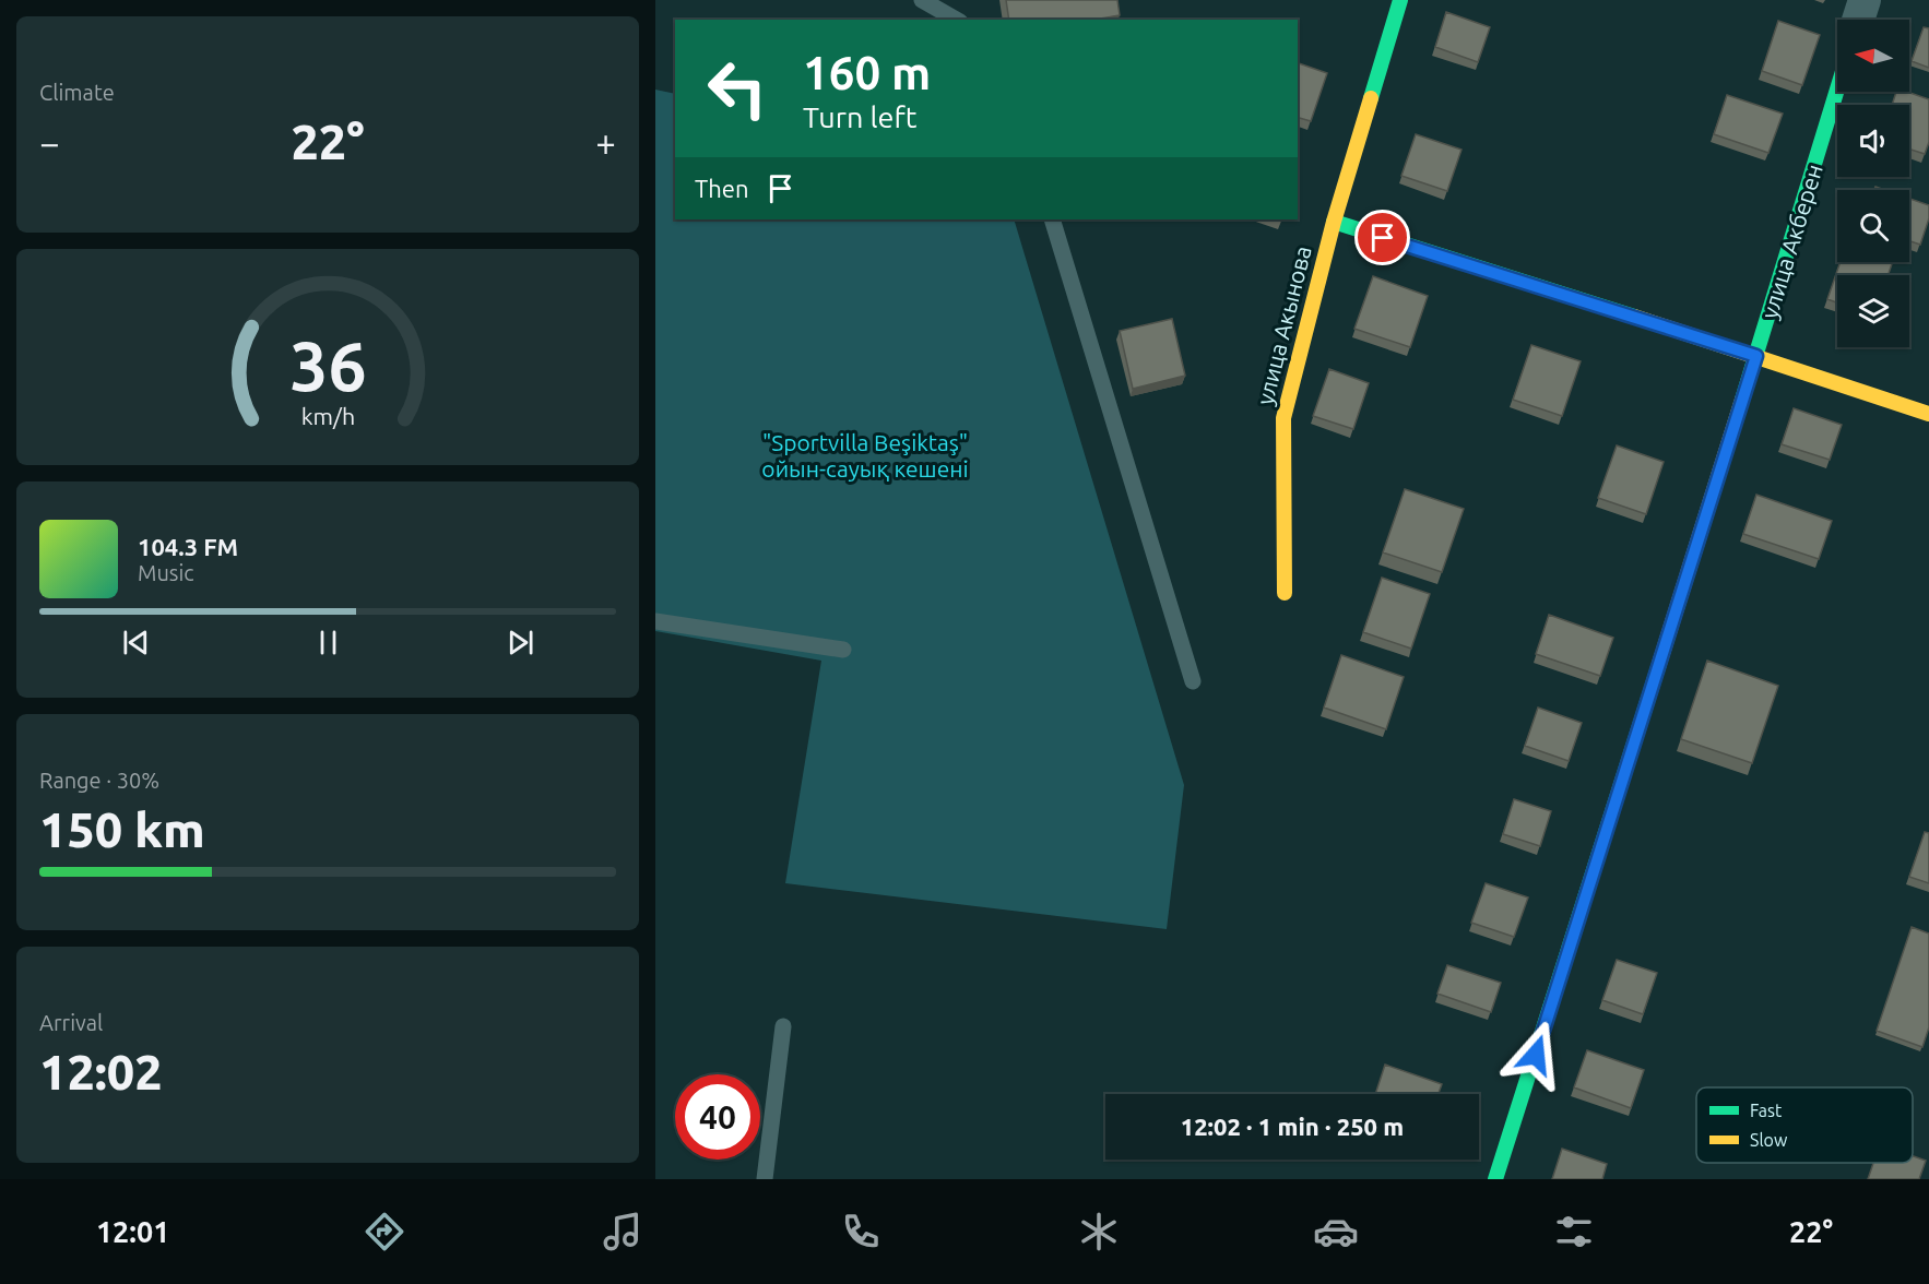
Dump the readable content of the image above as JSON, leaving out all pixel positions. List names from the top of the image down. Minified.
{"streets":{"street":["улица Акберен","улица Акынова"]},"parks":["\"Sportvilla Beşiktaş\" ойын-сауық кешені"],"legend":["Fast","Slow"],"north":"left","page":{"tile":["Climate",["Range · 30%","150 km"],["Arrival","12:02"]],"turn":["160 m","Turn left"],"heat":["−","22°","+"],"then":"Then","song":["104.3 FM","Music"],"limit":"40","trip":"12:02 · 1 min · 250 m","tabs":["12:01","22°"],"gauge":["36","km/h"]}}
